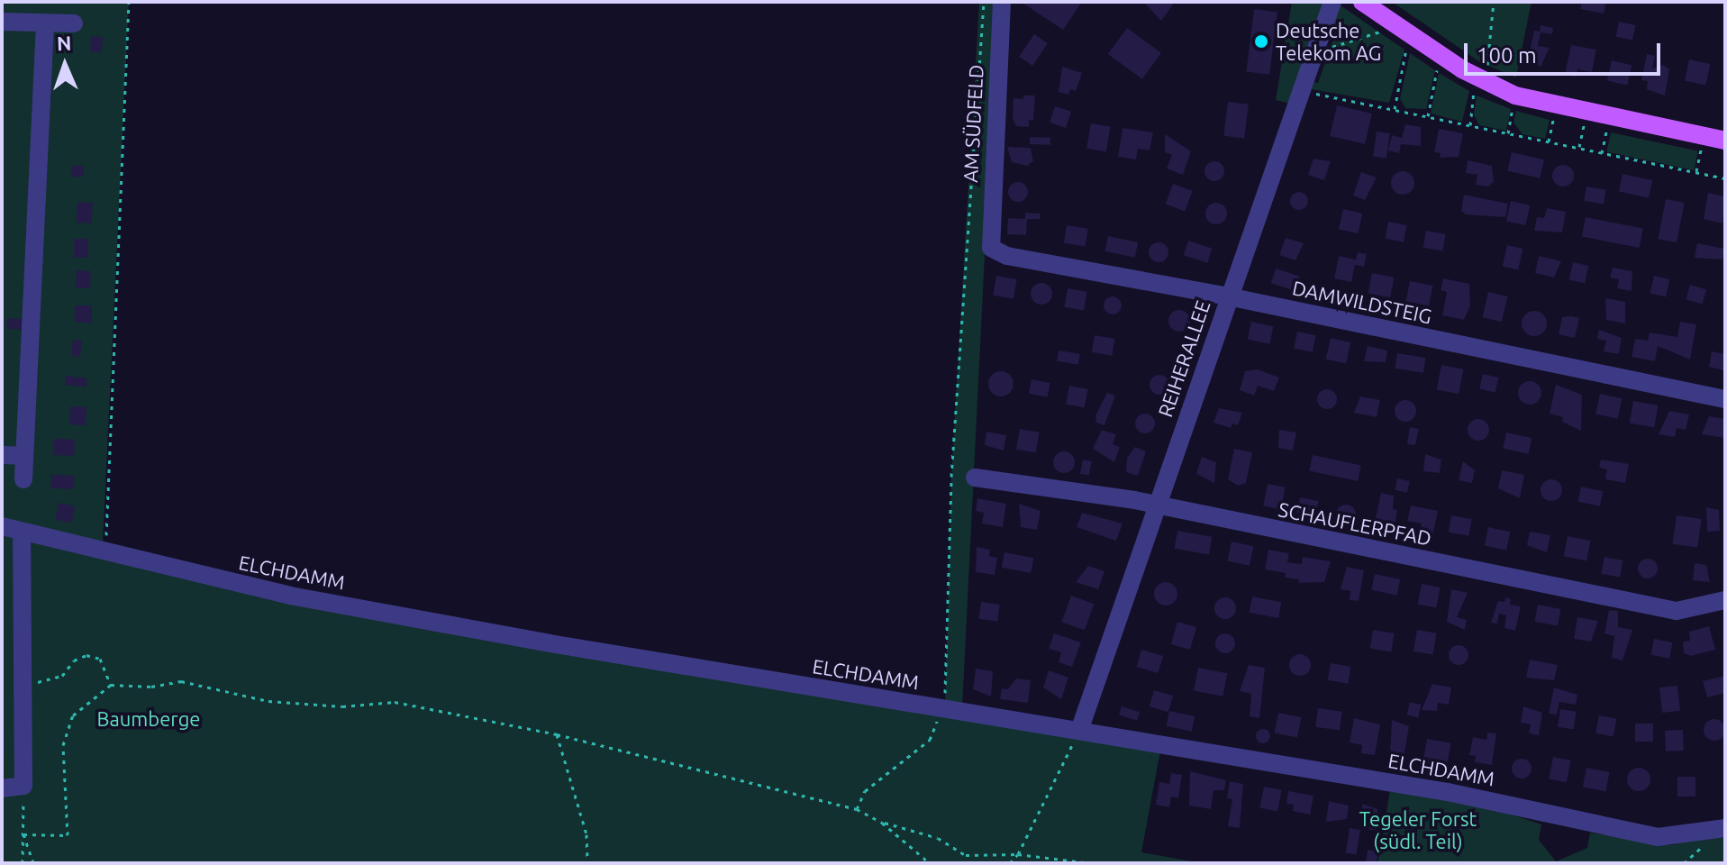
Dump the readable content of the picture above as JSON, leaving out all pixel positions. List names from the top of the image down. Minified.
{"streets":{"street":["AM SÜDFELD","DAMWILDSTEIG","REIHERALLEE","SCHAUFLERPFAD","ELCHDAMM"]},"crossings":[["AM SÜDFELD","DAMWILDSTEIG"],["DAMWILDSTEIG","REIHERALLEE"],["REIHERALLEE","SCHAUFLERPFAD"],["REIHERALLEE","ELCHDAMM"]],"parks":["Baumberge","Tegeler Forst (südl. Teil)"],"places":["Deutsche Telekom AG"],"scale_bar":"100 m","north":"top"}
